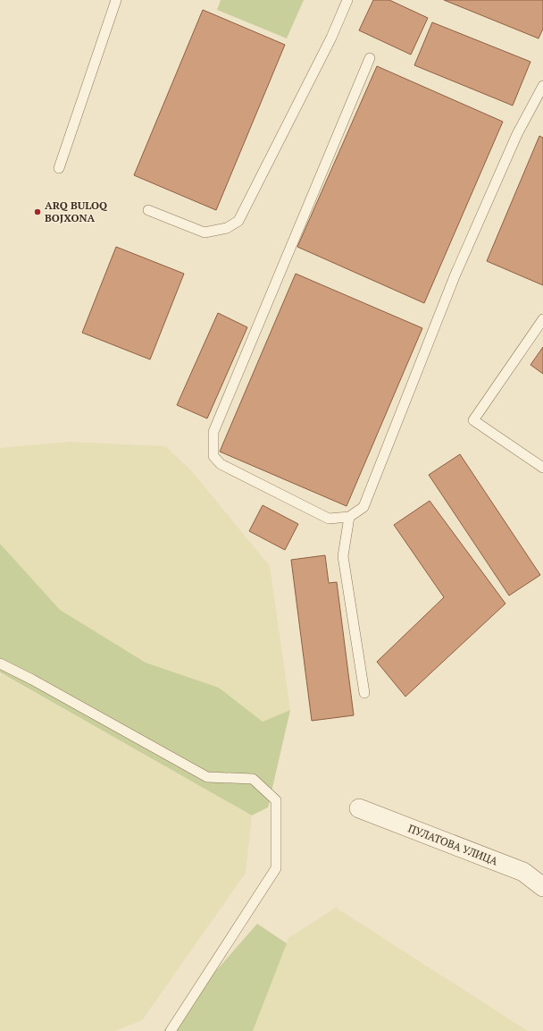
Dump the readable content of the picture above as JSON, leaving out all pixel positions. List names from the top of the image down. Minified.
{"streets":{"street":["ПУЛАТОВА УЛИЦА"]},"places":["ARQ BULOQ BOJXONA"]}
